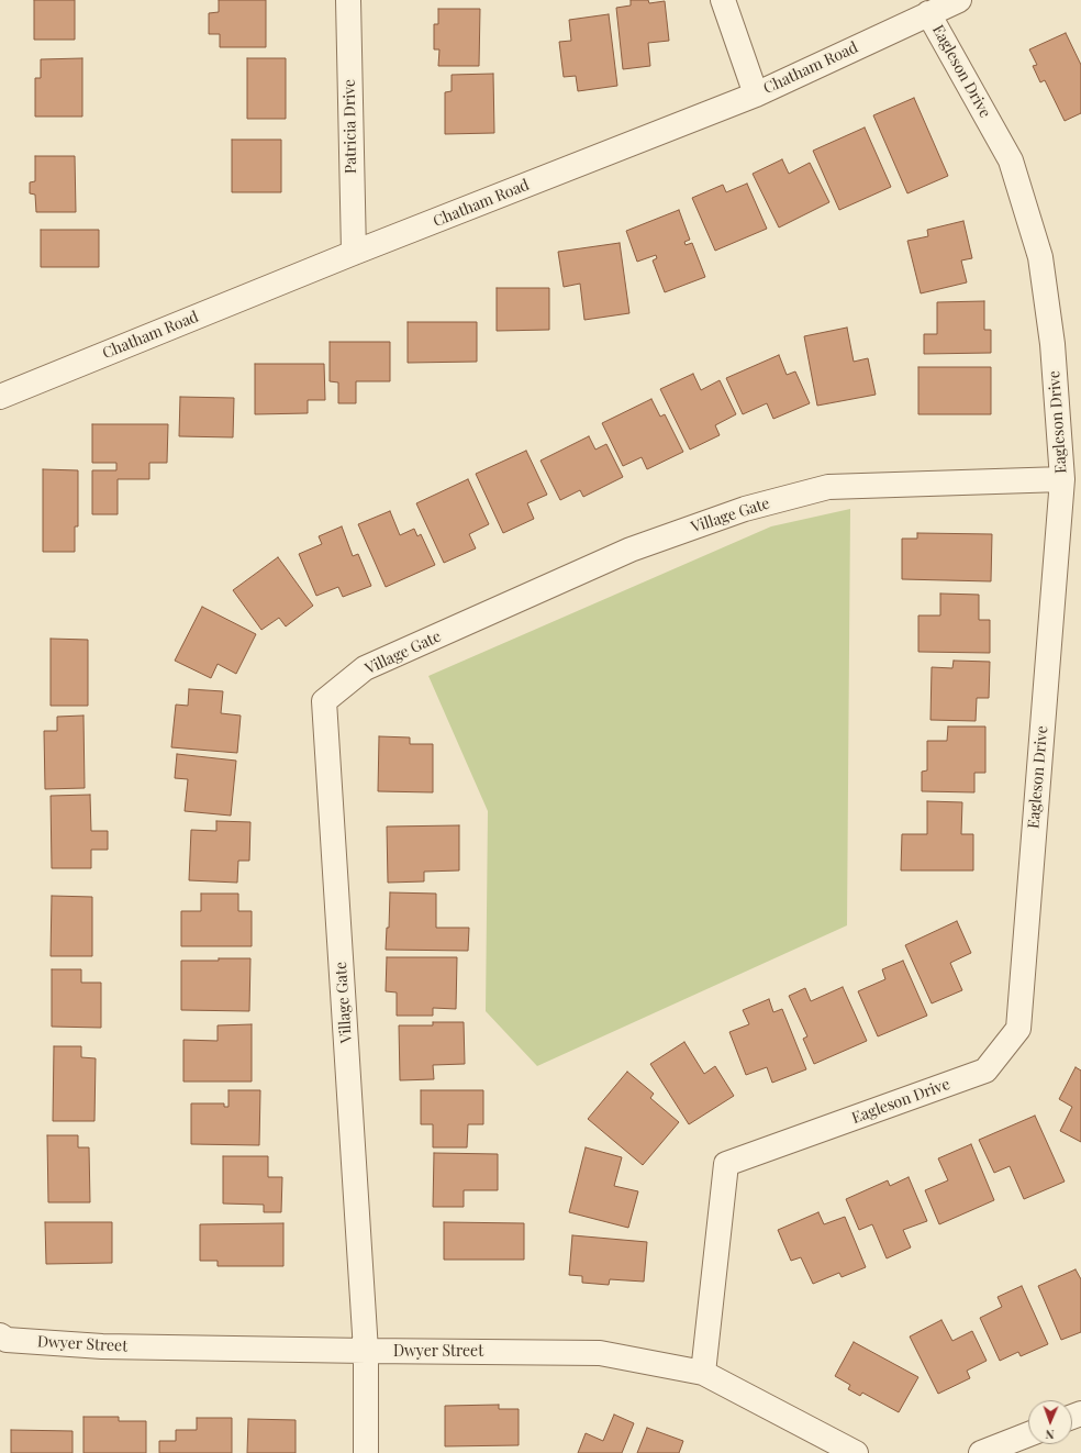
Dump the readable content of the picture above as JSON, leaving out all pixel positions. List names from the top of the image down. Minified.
{"streets":{"street":["Chatham Road","Eagleson Drive","Patricia Drive","Village Gate","Dwyer Street"]},"crossings":[["Chatham Road","Eagleson Drive"],["Chatham Road","Patricia Drive"],["Eagleson Drive","Village Gate"],["Eagleson Drive","Dwyer Street"],["Village Gate","Dwyer Street"]],"north":"bottom"}
